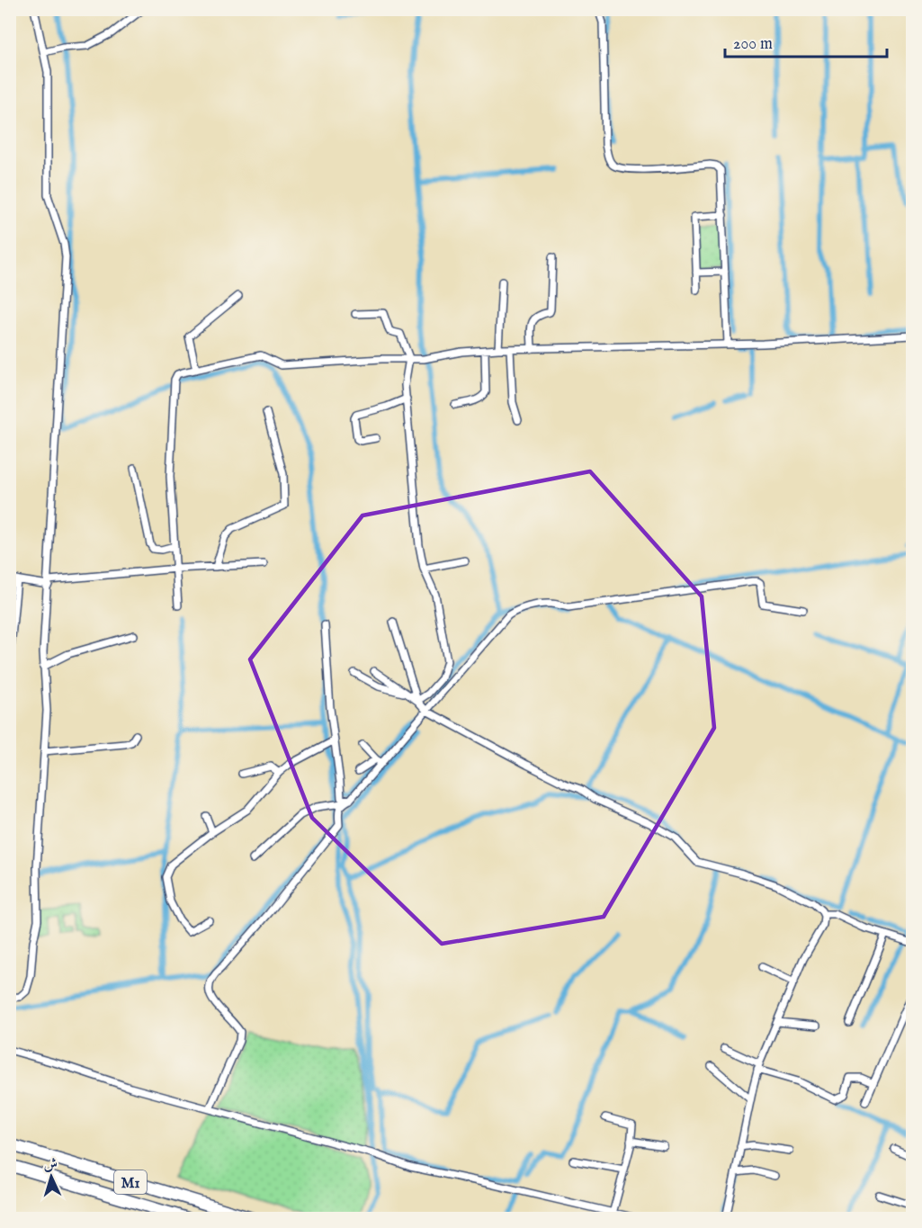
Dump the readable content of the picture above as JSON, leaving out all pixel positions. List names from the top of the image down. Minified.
{"streets":{"highway":["M1"]},"scale_bar":"200 m","north":"top"}
